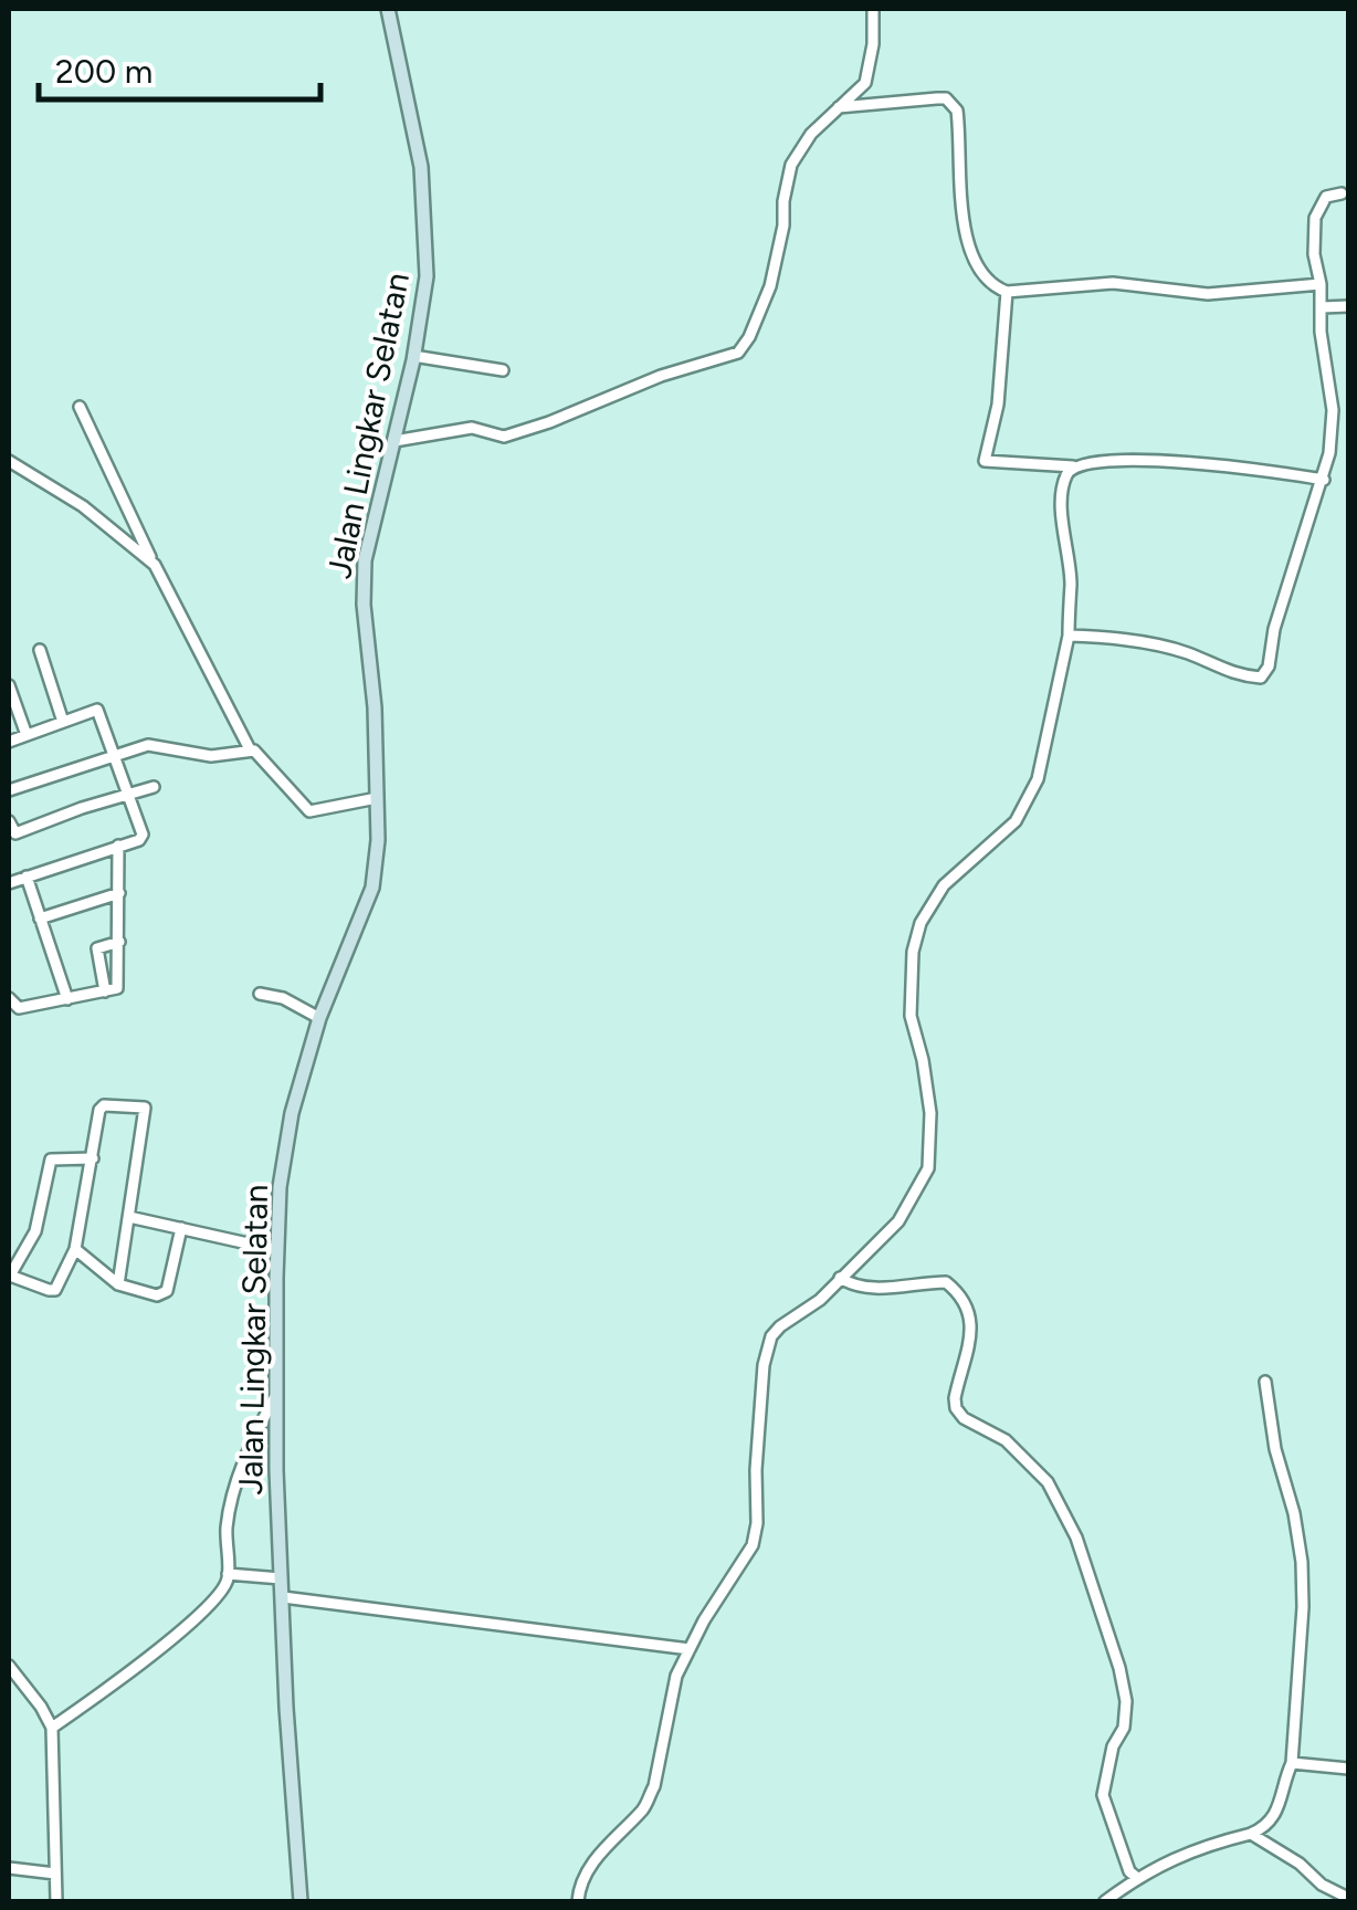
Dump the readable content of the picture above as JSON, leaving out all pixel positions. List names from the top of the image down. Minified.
{"streets":{"street":["Jalan Lingkar Selatan"]},"scale_bar":"200 m"}
